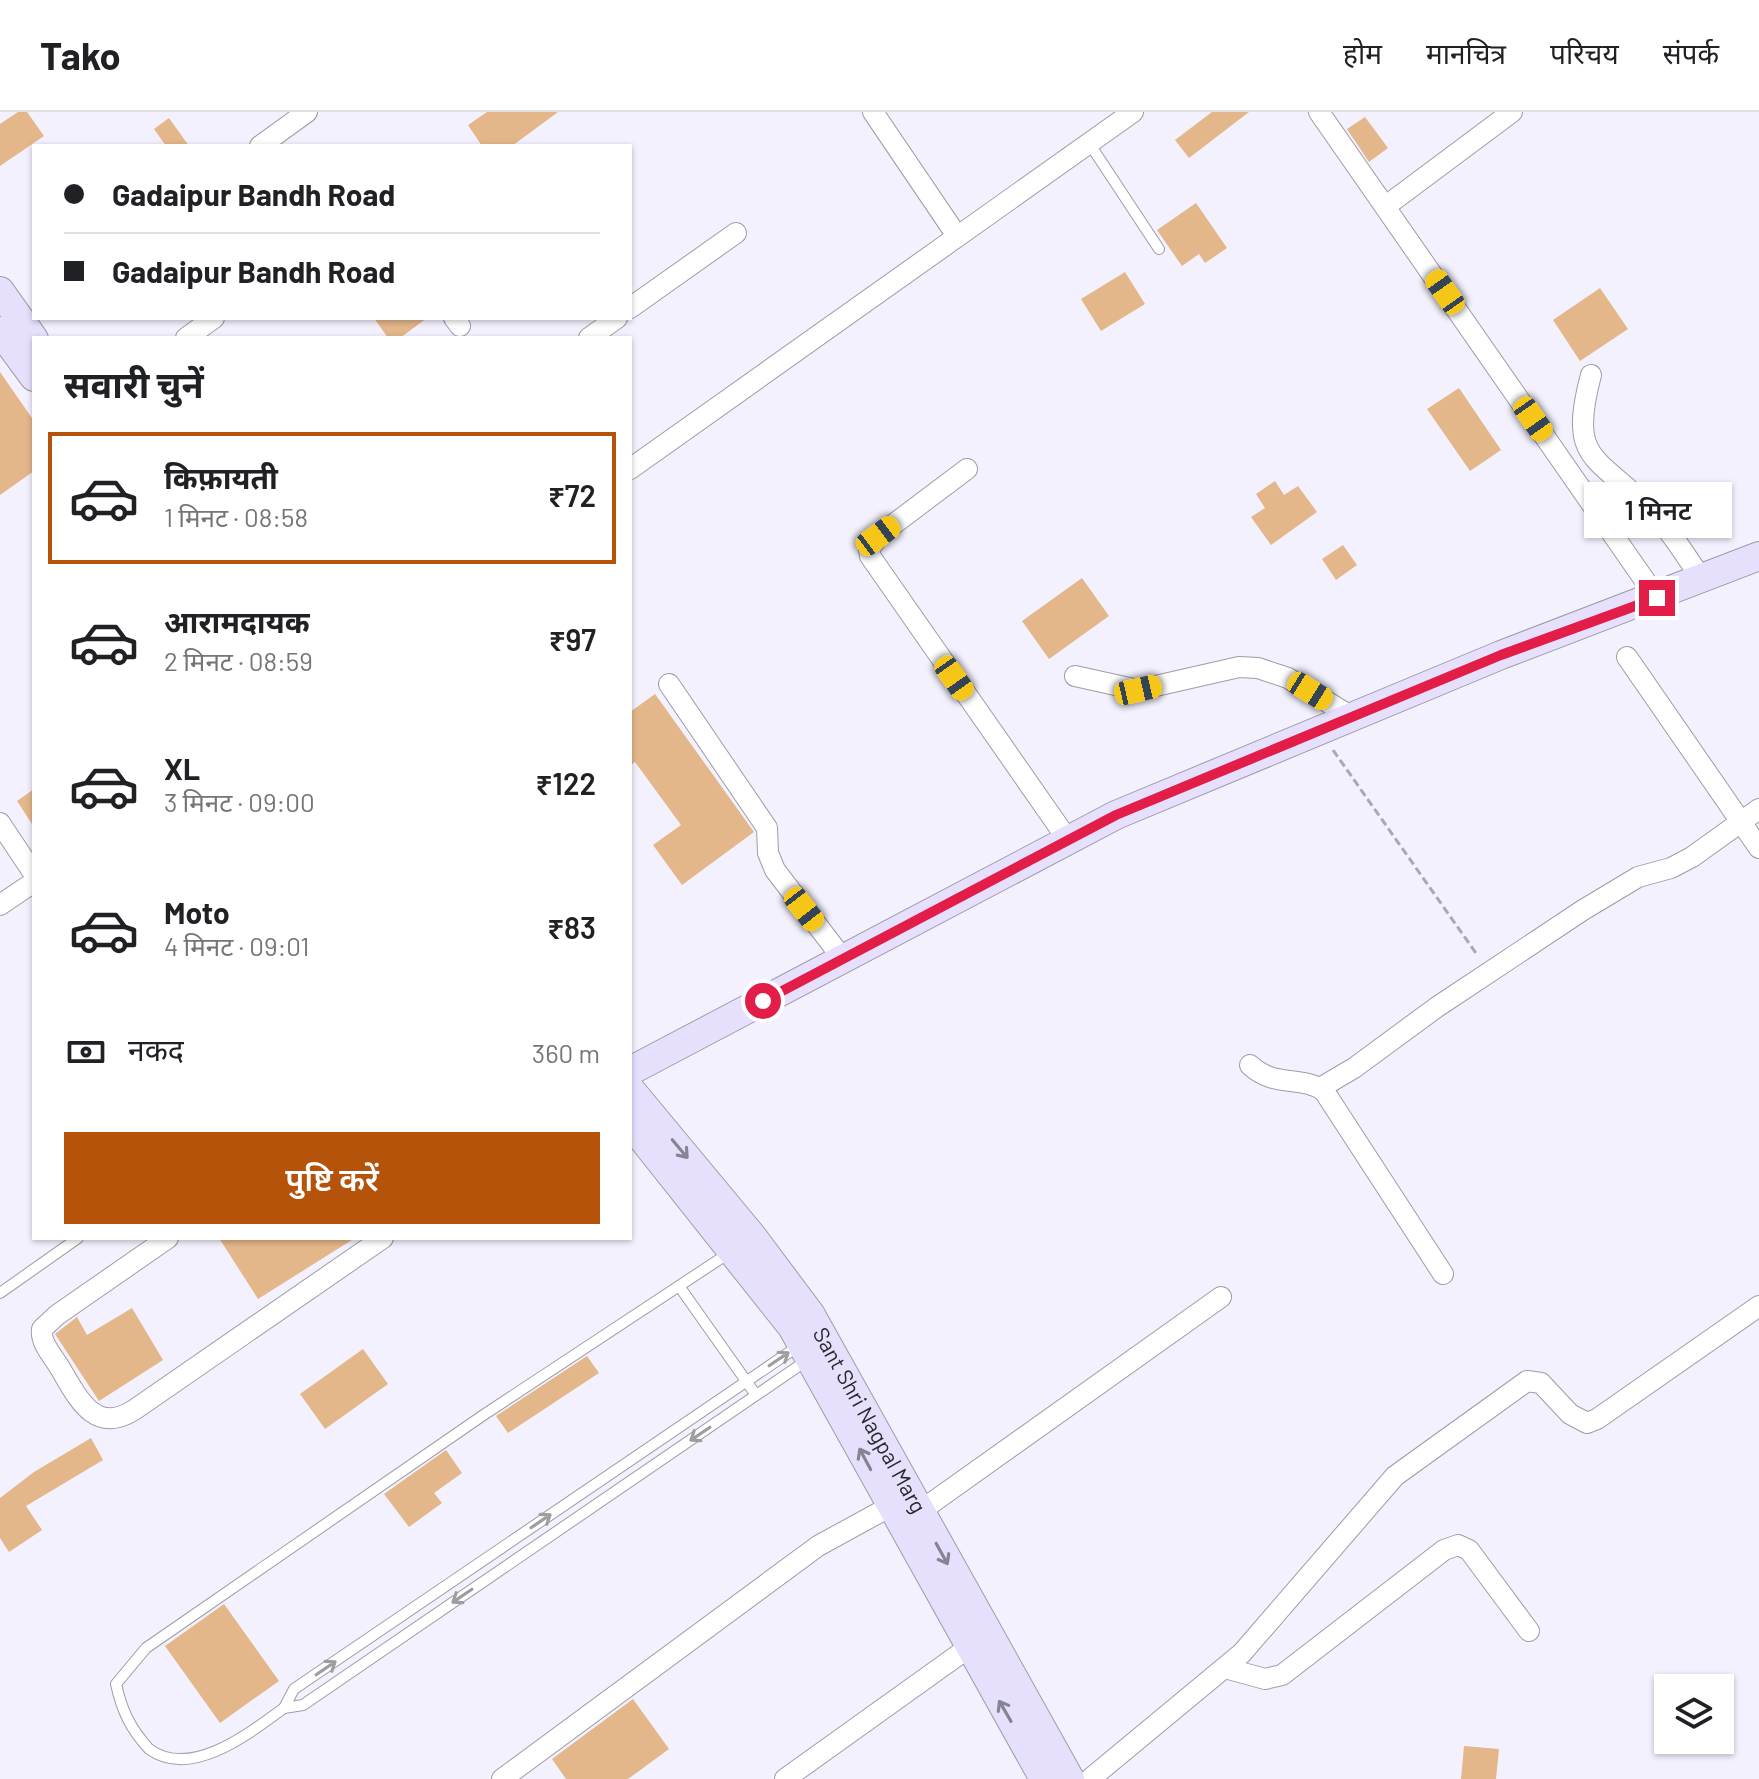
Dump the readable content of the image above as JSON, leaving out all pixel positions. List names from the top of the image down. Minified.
{"streets":{"main road":["Sant Shri Nagpal Marg"]},"page":{"header":"Tako","nav":["होम","मानचित्र","परिचय","संपर्क"],"banner":["Gadaipur Bandh Road","Gadaipur Bandh Road"],"heading":"सवारी चुनें","list":[{"name":"किफ़ायती","note":"1 मिनट · 08:58","value":"₹72"},{"name":"आरामदायक","note":"2 मिनट · 08:59","value":"₹97"},{"name":"XL","note":"3 मिनट · 09:00","value":"₹122"},{"name":"Moto","note":"4 मिनट · 09:01","value":"₹83"}],"bubble":"1 मिनट","pay":["नकद","360 m"],"buttons":"पुष्टि करें"}}
